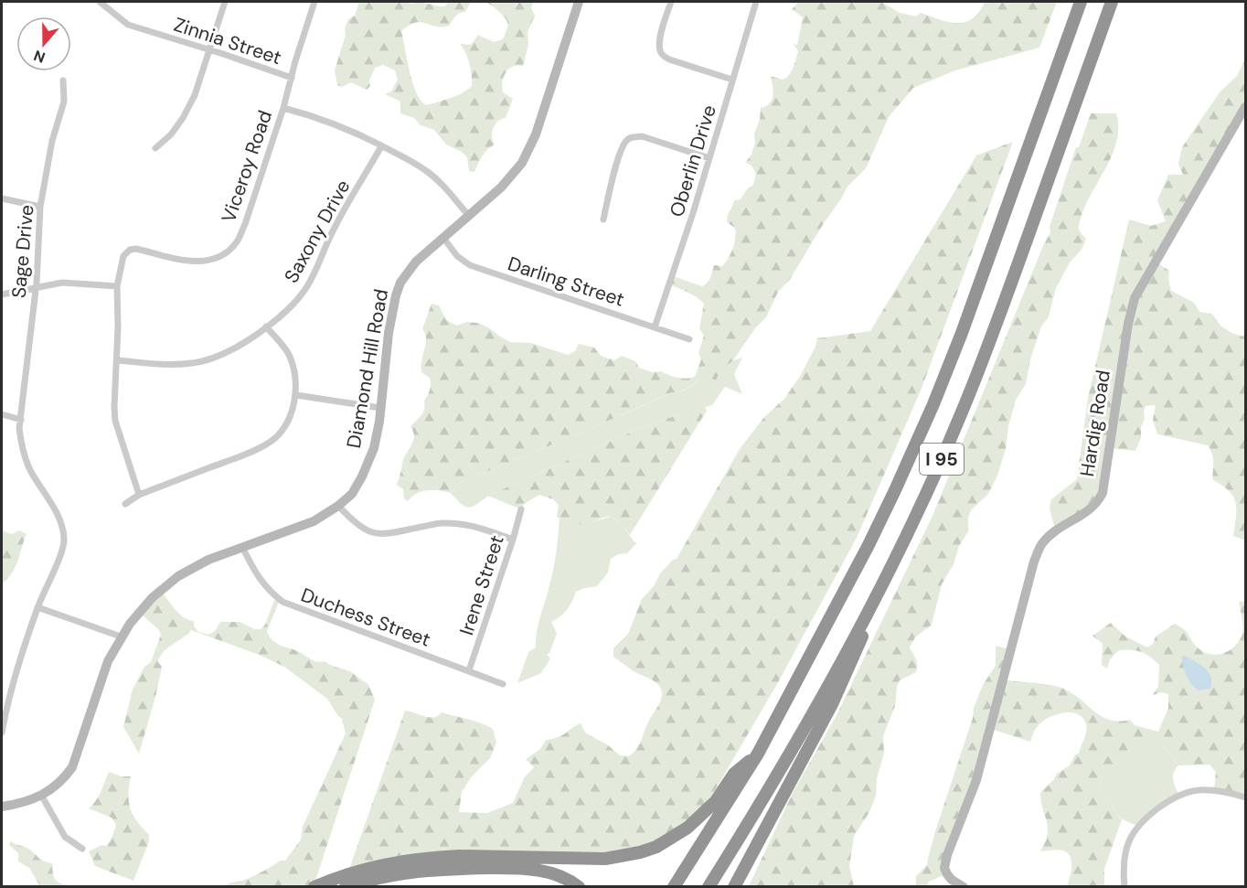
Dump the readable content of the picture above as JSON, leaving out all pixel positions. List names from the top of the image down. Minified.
{"streets":{"highway":["I 95"],"street":["Zinnia Street","Oberlin Drive","Viceroy Road","Saxony Drive","Sage Drive","Darling Street","Diamond Hill Road","Hardig Road","Irene Street","Duchess Street"]},"crossings":[["Zinnia Street","Viceroy Road"],["Oberlin Drive","Darling Street"],["Viceroy Road","Saxony Drive"],["Darling Street","Diamond Hill Road"],["Diamond Hill Road","Duchess Street"],["Irene Street","Duchess Street"]],"north":"bottom"}
